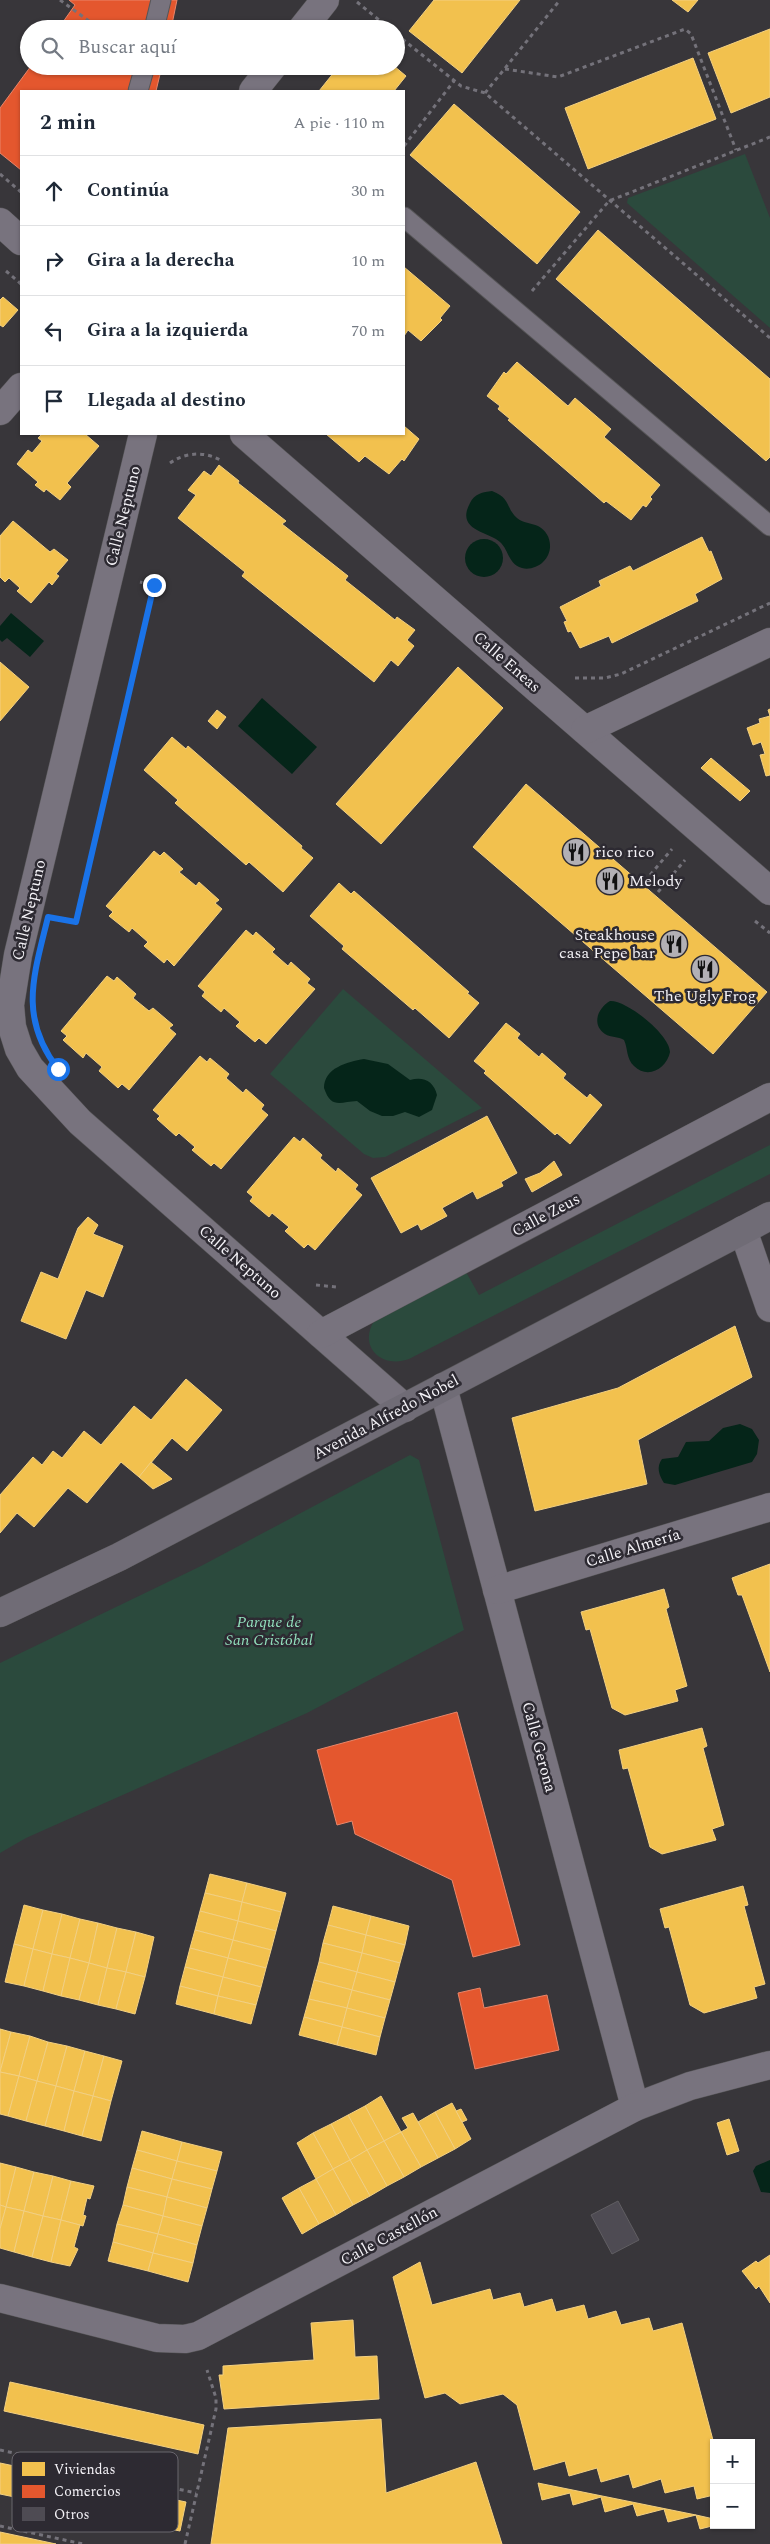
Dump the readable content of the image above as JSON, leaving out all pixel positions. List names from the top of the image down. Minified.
{"streets":{"main road":["Avenida Alfredo Nobel"],"street":["Calle Neptuno","Calle Eneas","Calle Zeus","Calle Almería","Calle Gerona","Calle Castellón"]},"crossings":[["Calle Neptuno","Calle Zeus"],["Calle Neptuno","Avenida Alfredo Nobel"],["Avenida Alfredo Nobel","Calle Gerona"],["Calle Almería","Calle Gerona"],["Calle Gerona","Calle Castellón"]],"parks":["Parque de San Cristóbal"],"places":{"restaurant":["rico rico","Melody","Steakhouse casa Pepe bar","The Ugly Frog"]},"legend":["Viviendas","Comercios","Otros"],"page":{"search":"Buscar aquí","heading":["2 min","A pie · 110 m"],"list":[["Continúa","30 m"],["Gira a la derecha","10 m"],["Gira a la izquierda","70 m"],"Llegada al destino"],"map_buttons":["+","−"]}}
